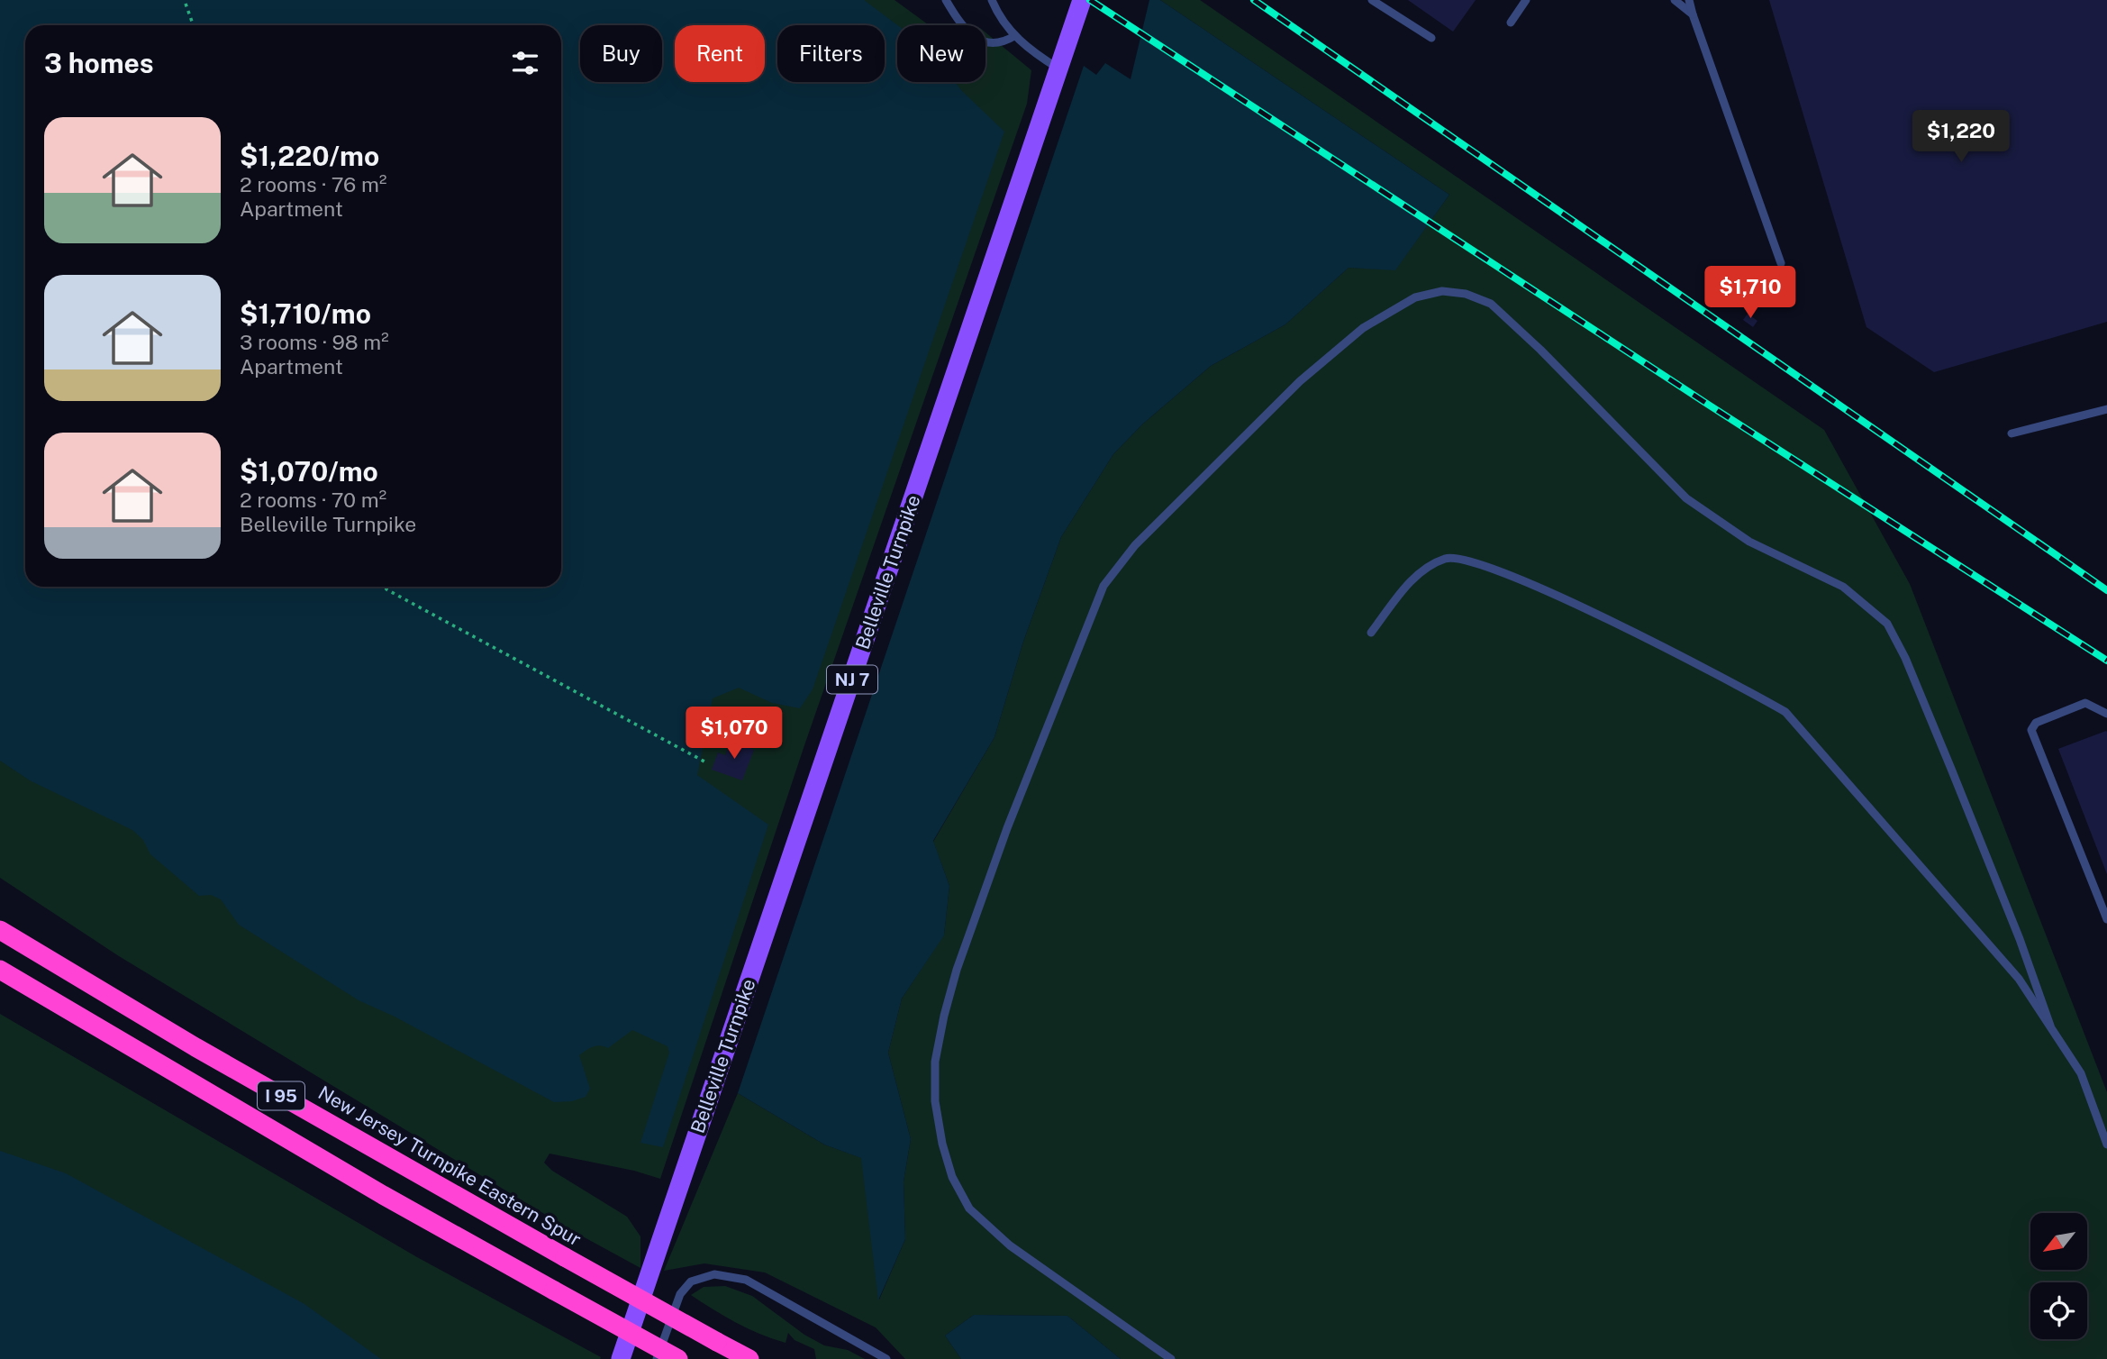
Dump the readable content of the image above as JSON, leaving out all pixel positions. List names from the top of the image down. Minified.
{"streets":{"highway":["I 95","New Jersey Turnpike Eastern Spur"],"main road":["Belleville Turnpike","NJ 7"]},"north":"bottom left","page":{"chip":["Buy","Rent","Filters","New"],"heading":"3 homes","list":[{"name":"$1,220/mo","note":"2 rooms · 76 m² · Apartment"},{"name":"$1,710/mo","note":"3 rooms · 98 m² · Apartment"},{"name":"$1,070/mo","note":"2 rooms · 70 m² · Belleville Turnpike"}],"price":["$1,220","$1,710","$1,070"]}}
